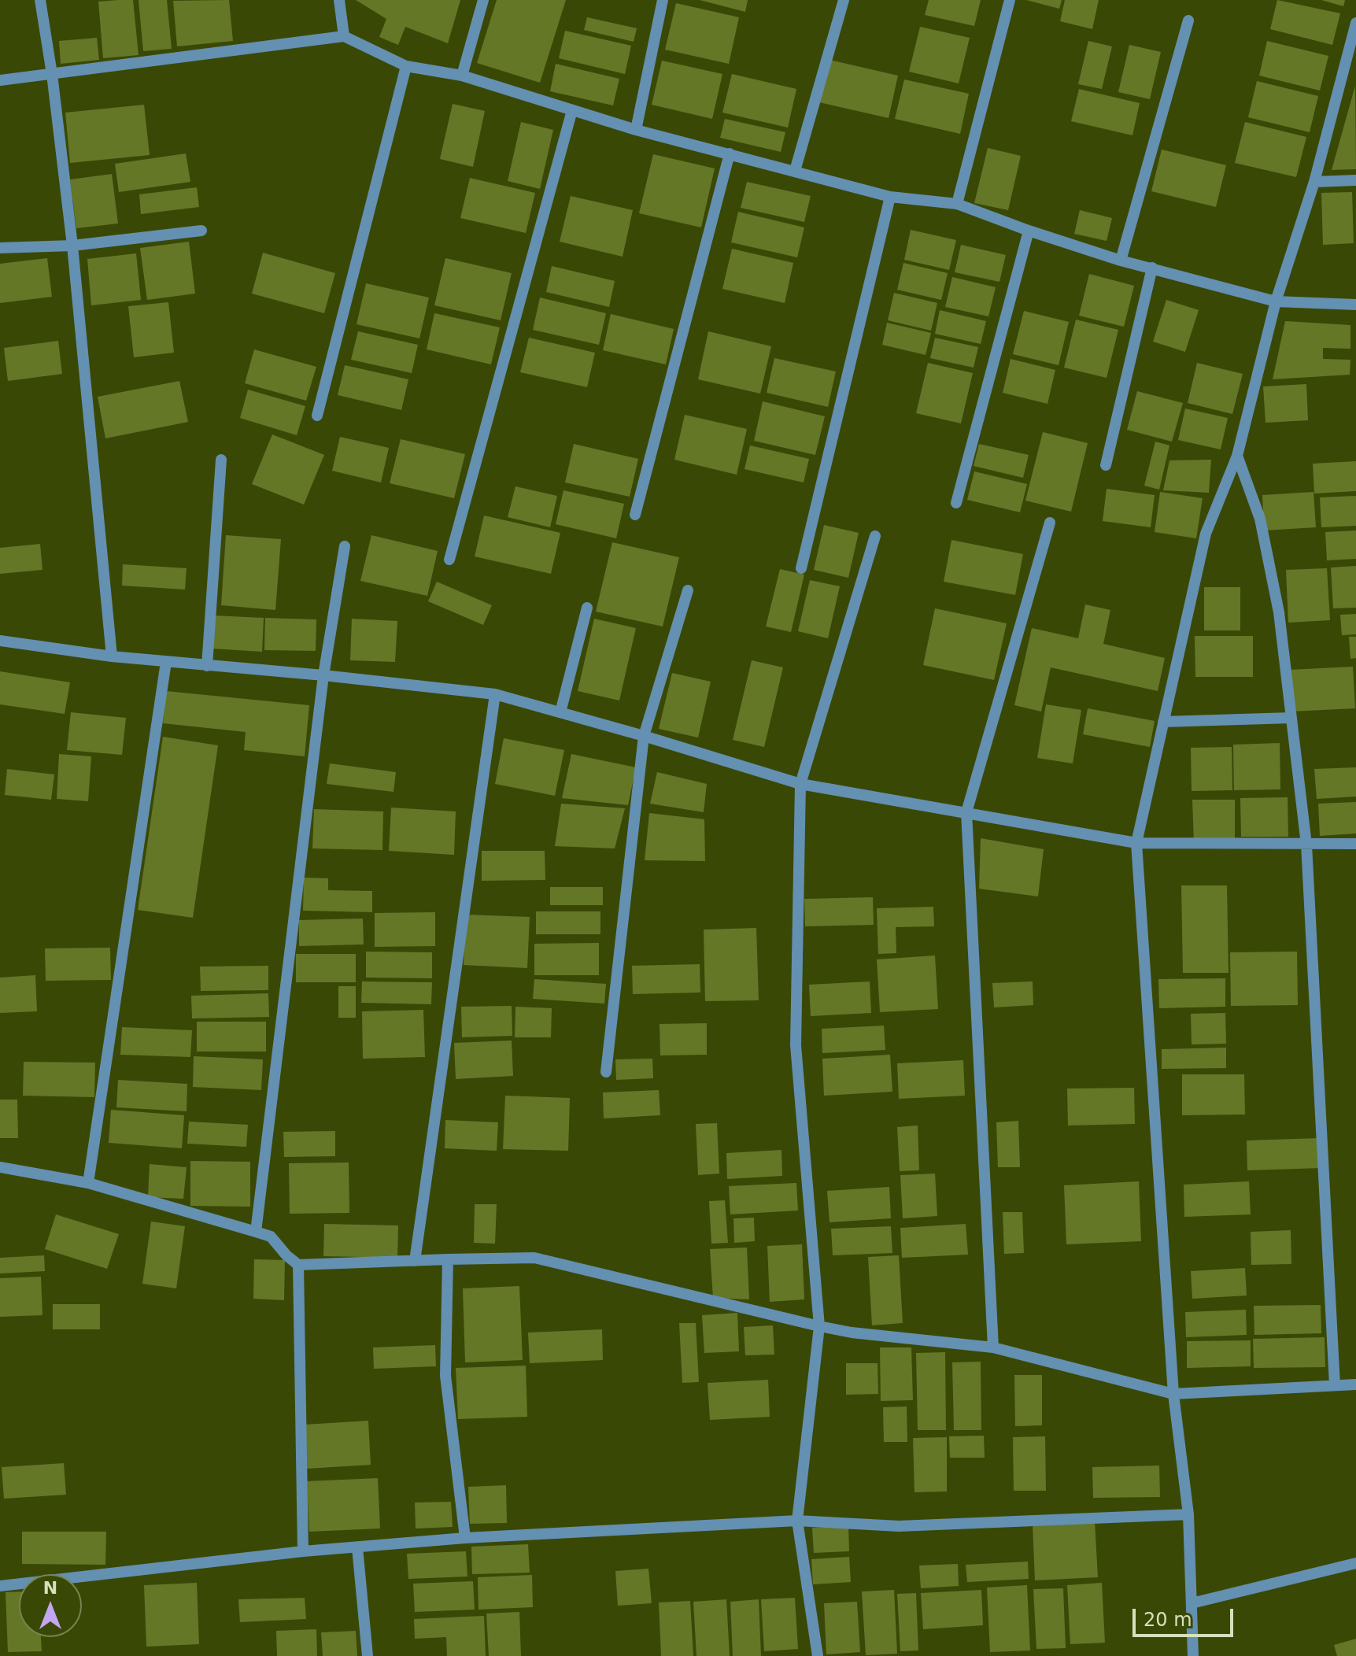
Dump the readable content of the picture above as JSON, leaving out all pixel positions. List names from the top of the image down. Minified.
{"scale_bar":"20 m","north":"top"}
